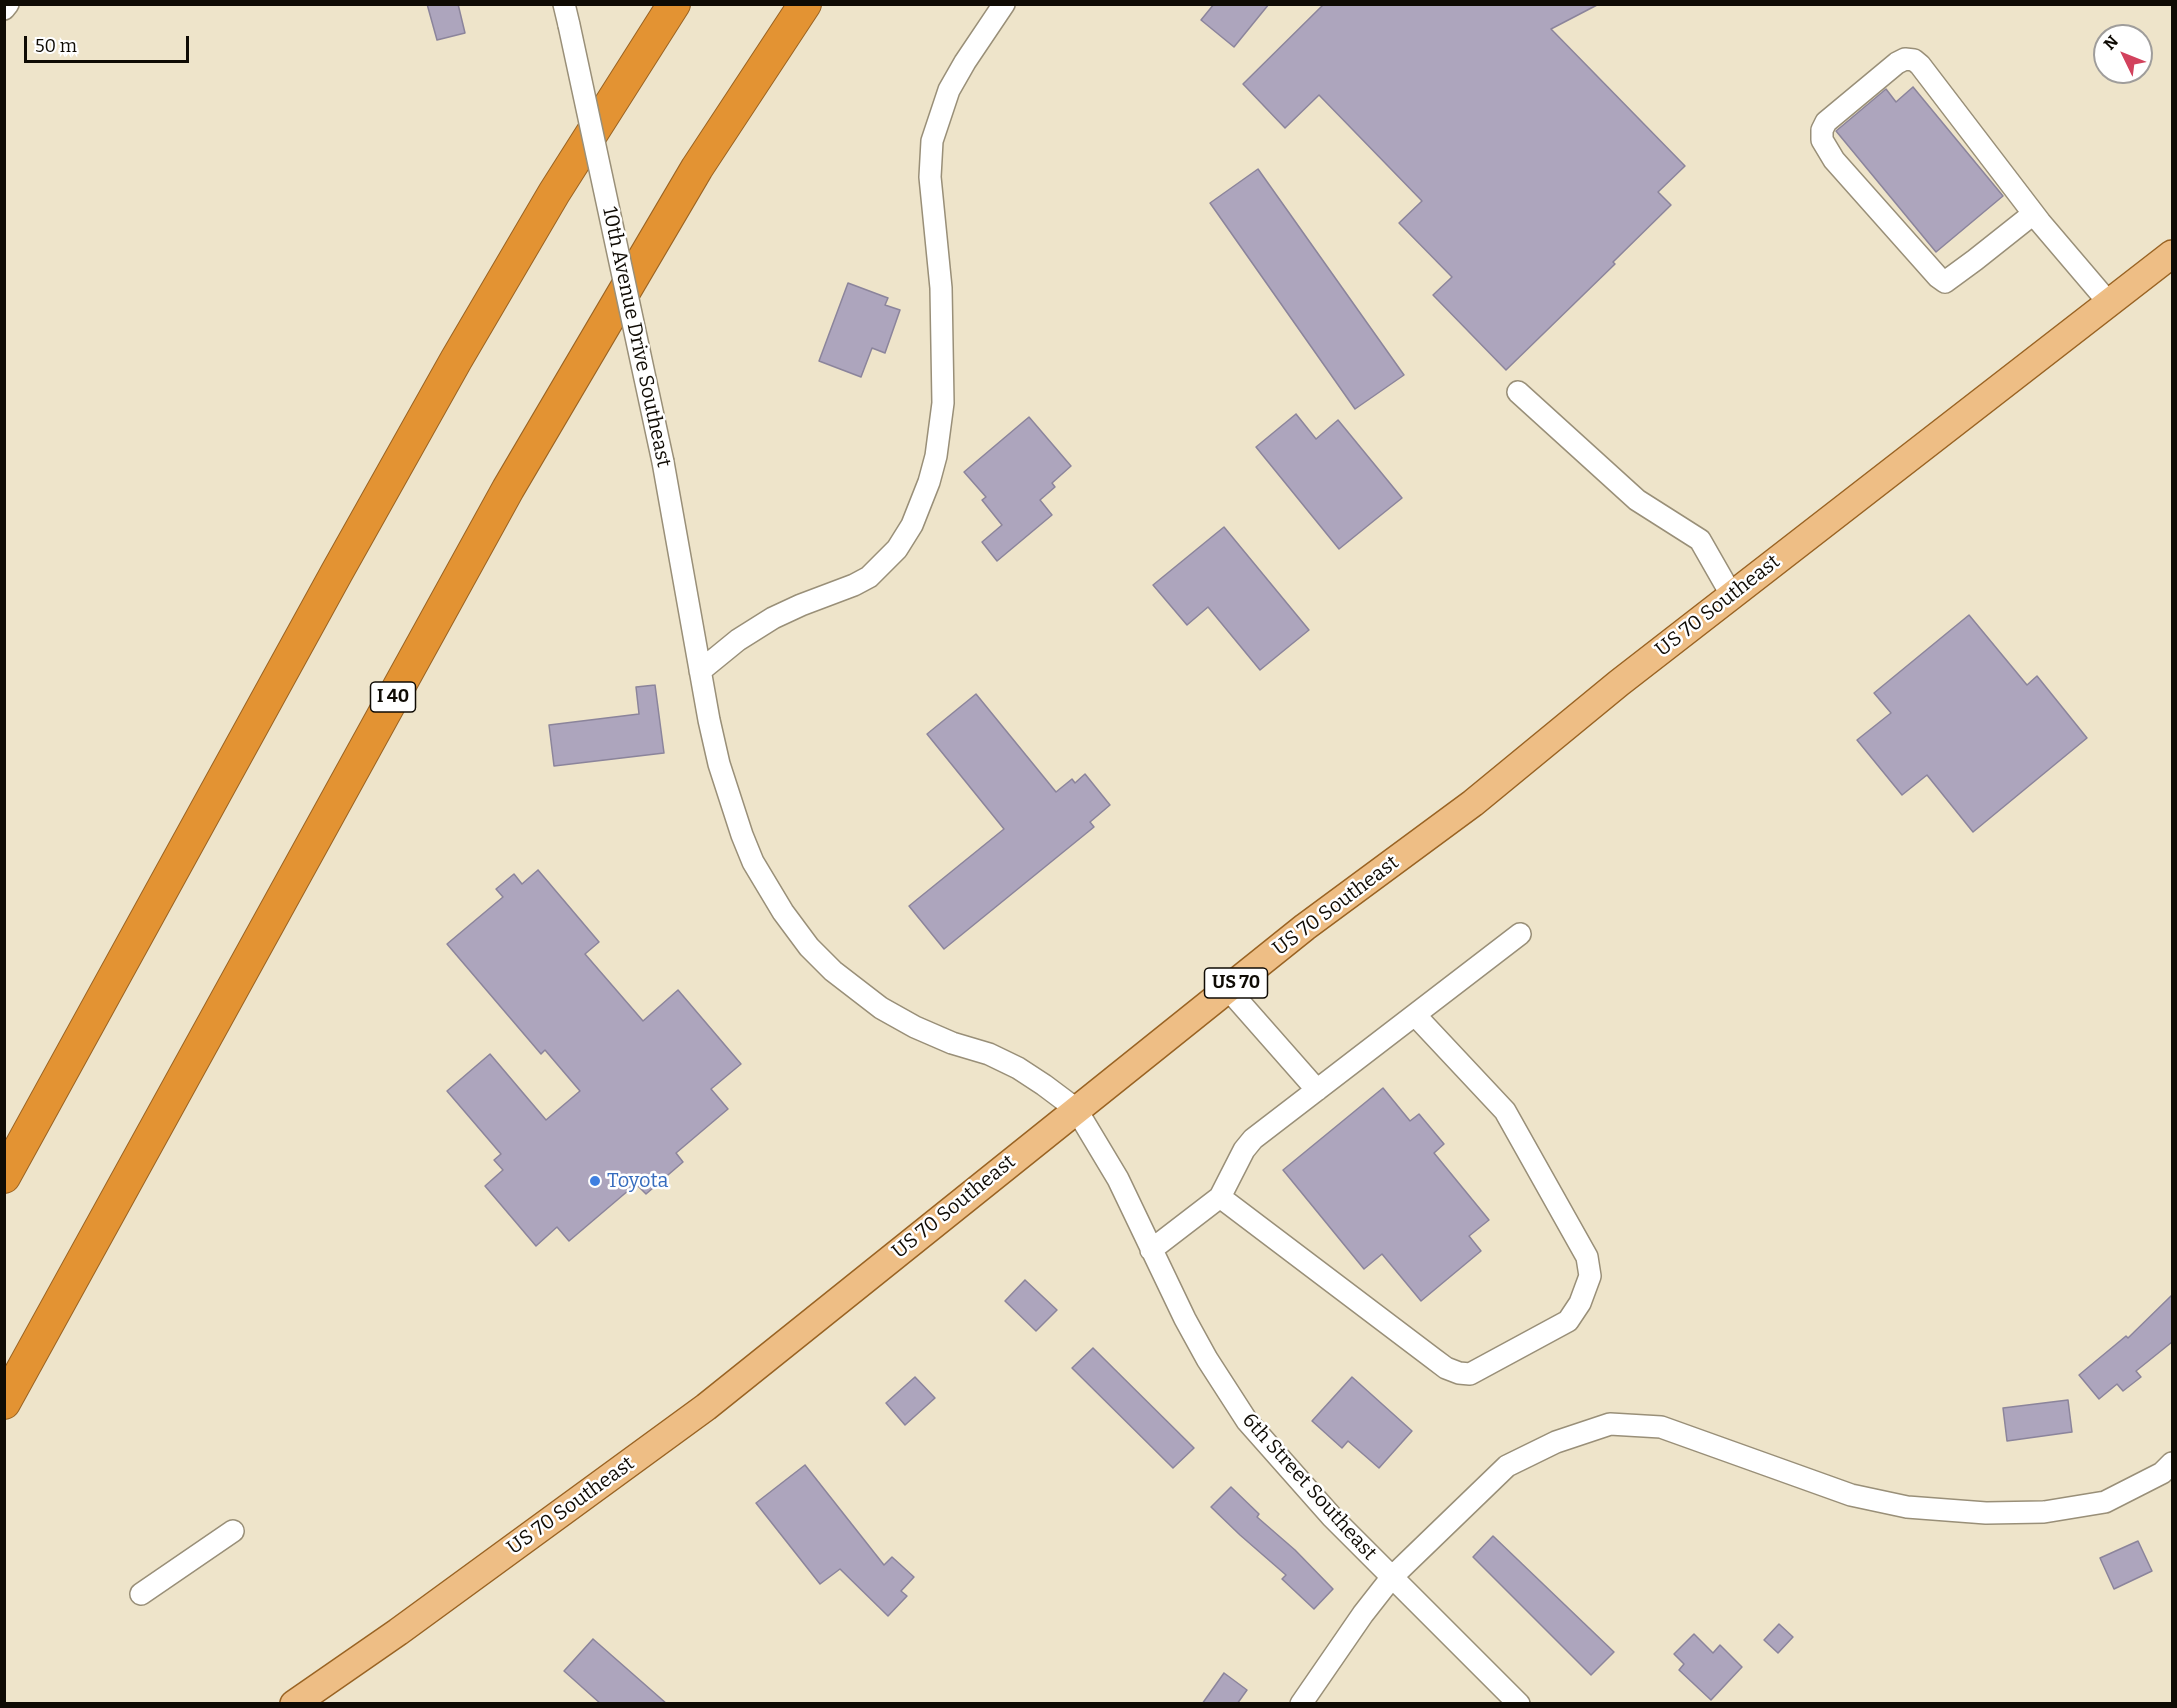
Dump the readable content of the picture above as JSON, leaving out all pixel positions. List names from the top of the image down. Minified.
{"streets":{"highway":["I 40"],"main road":["US 70 Southeast","US 70"],"street":["10th Avenue Drive Southeast","6th Street Southeast"]},"crossings":[["10th Avenue Drive Southeast","US 70 Southeast"],["10th Avenue Drive Southeast","6th Street Southeast"],["US 70 Southeast","6th Street Southeast"]],"places":["Toyota"],"scale_bar":"50 m","north":"top left"}
